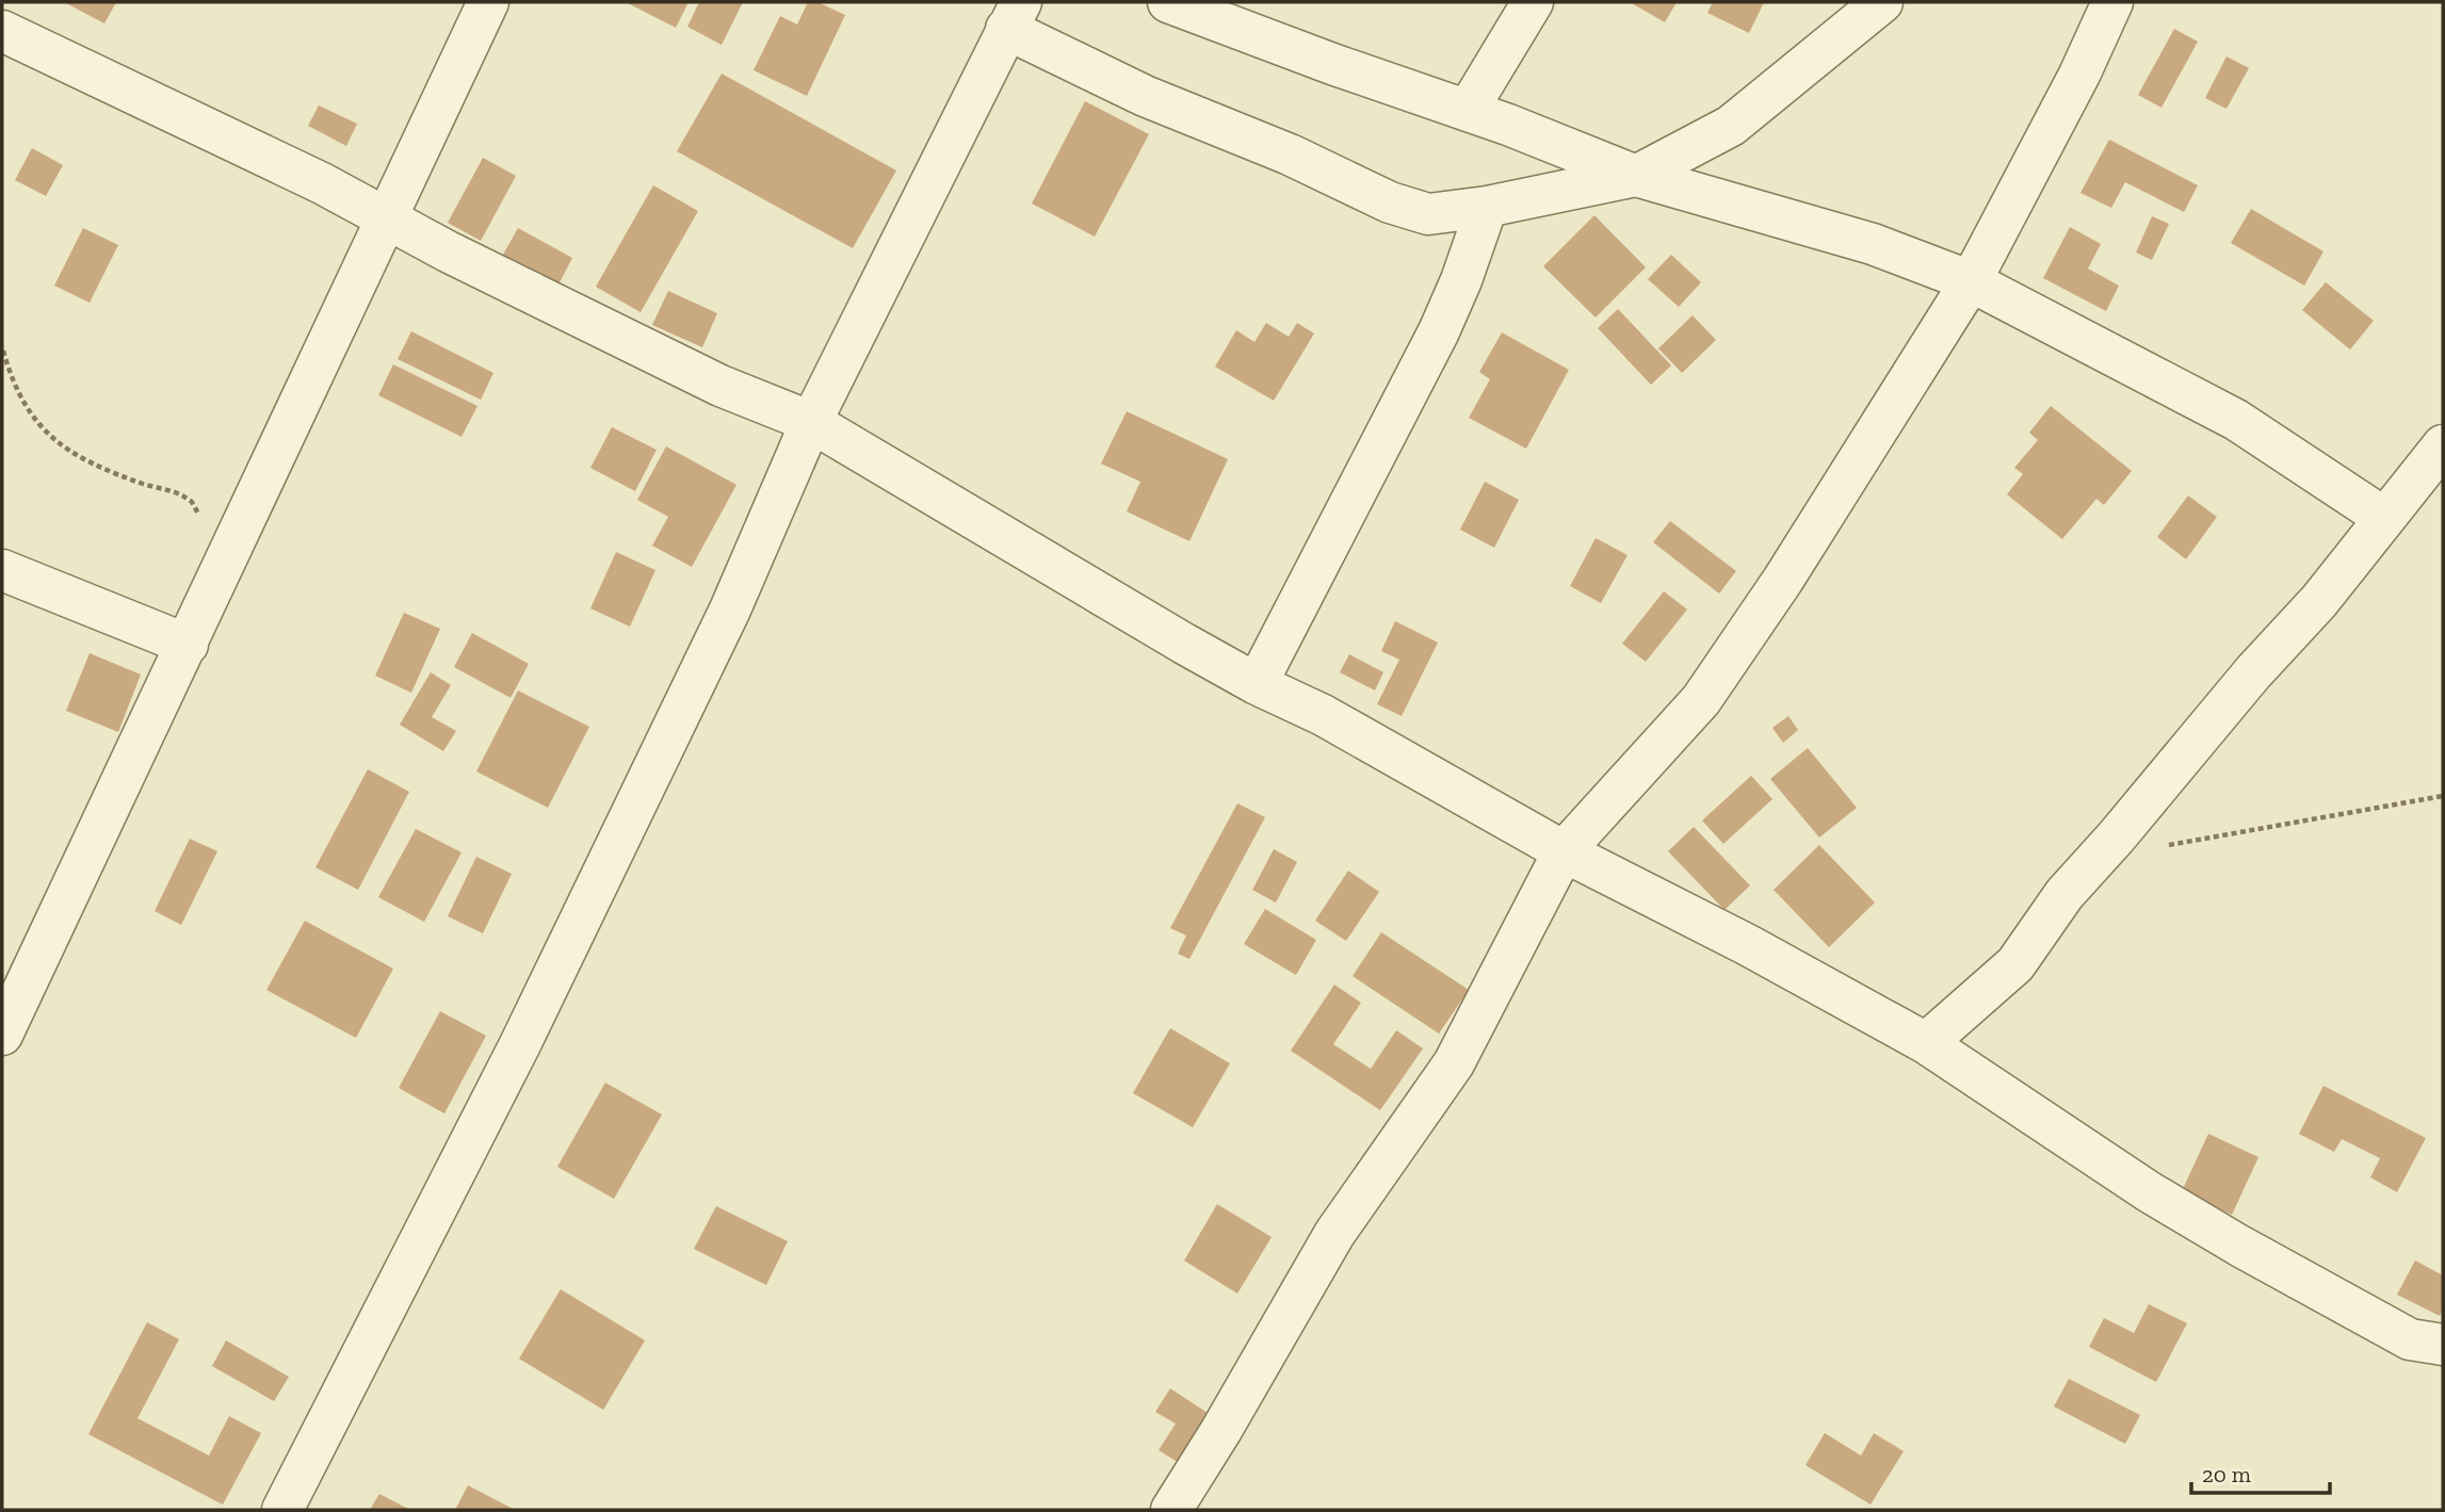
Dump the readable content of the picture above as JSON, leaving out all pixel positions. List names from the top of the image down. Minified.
{"scale_bar":"20 m"}
